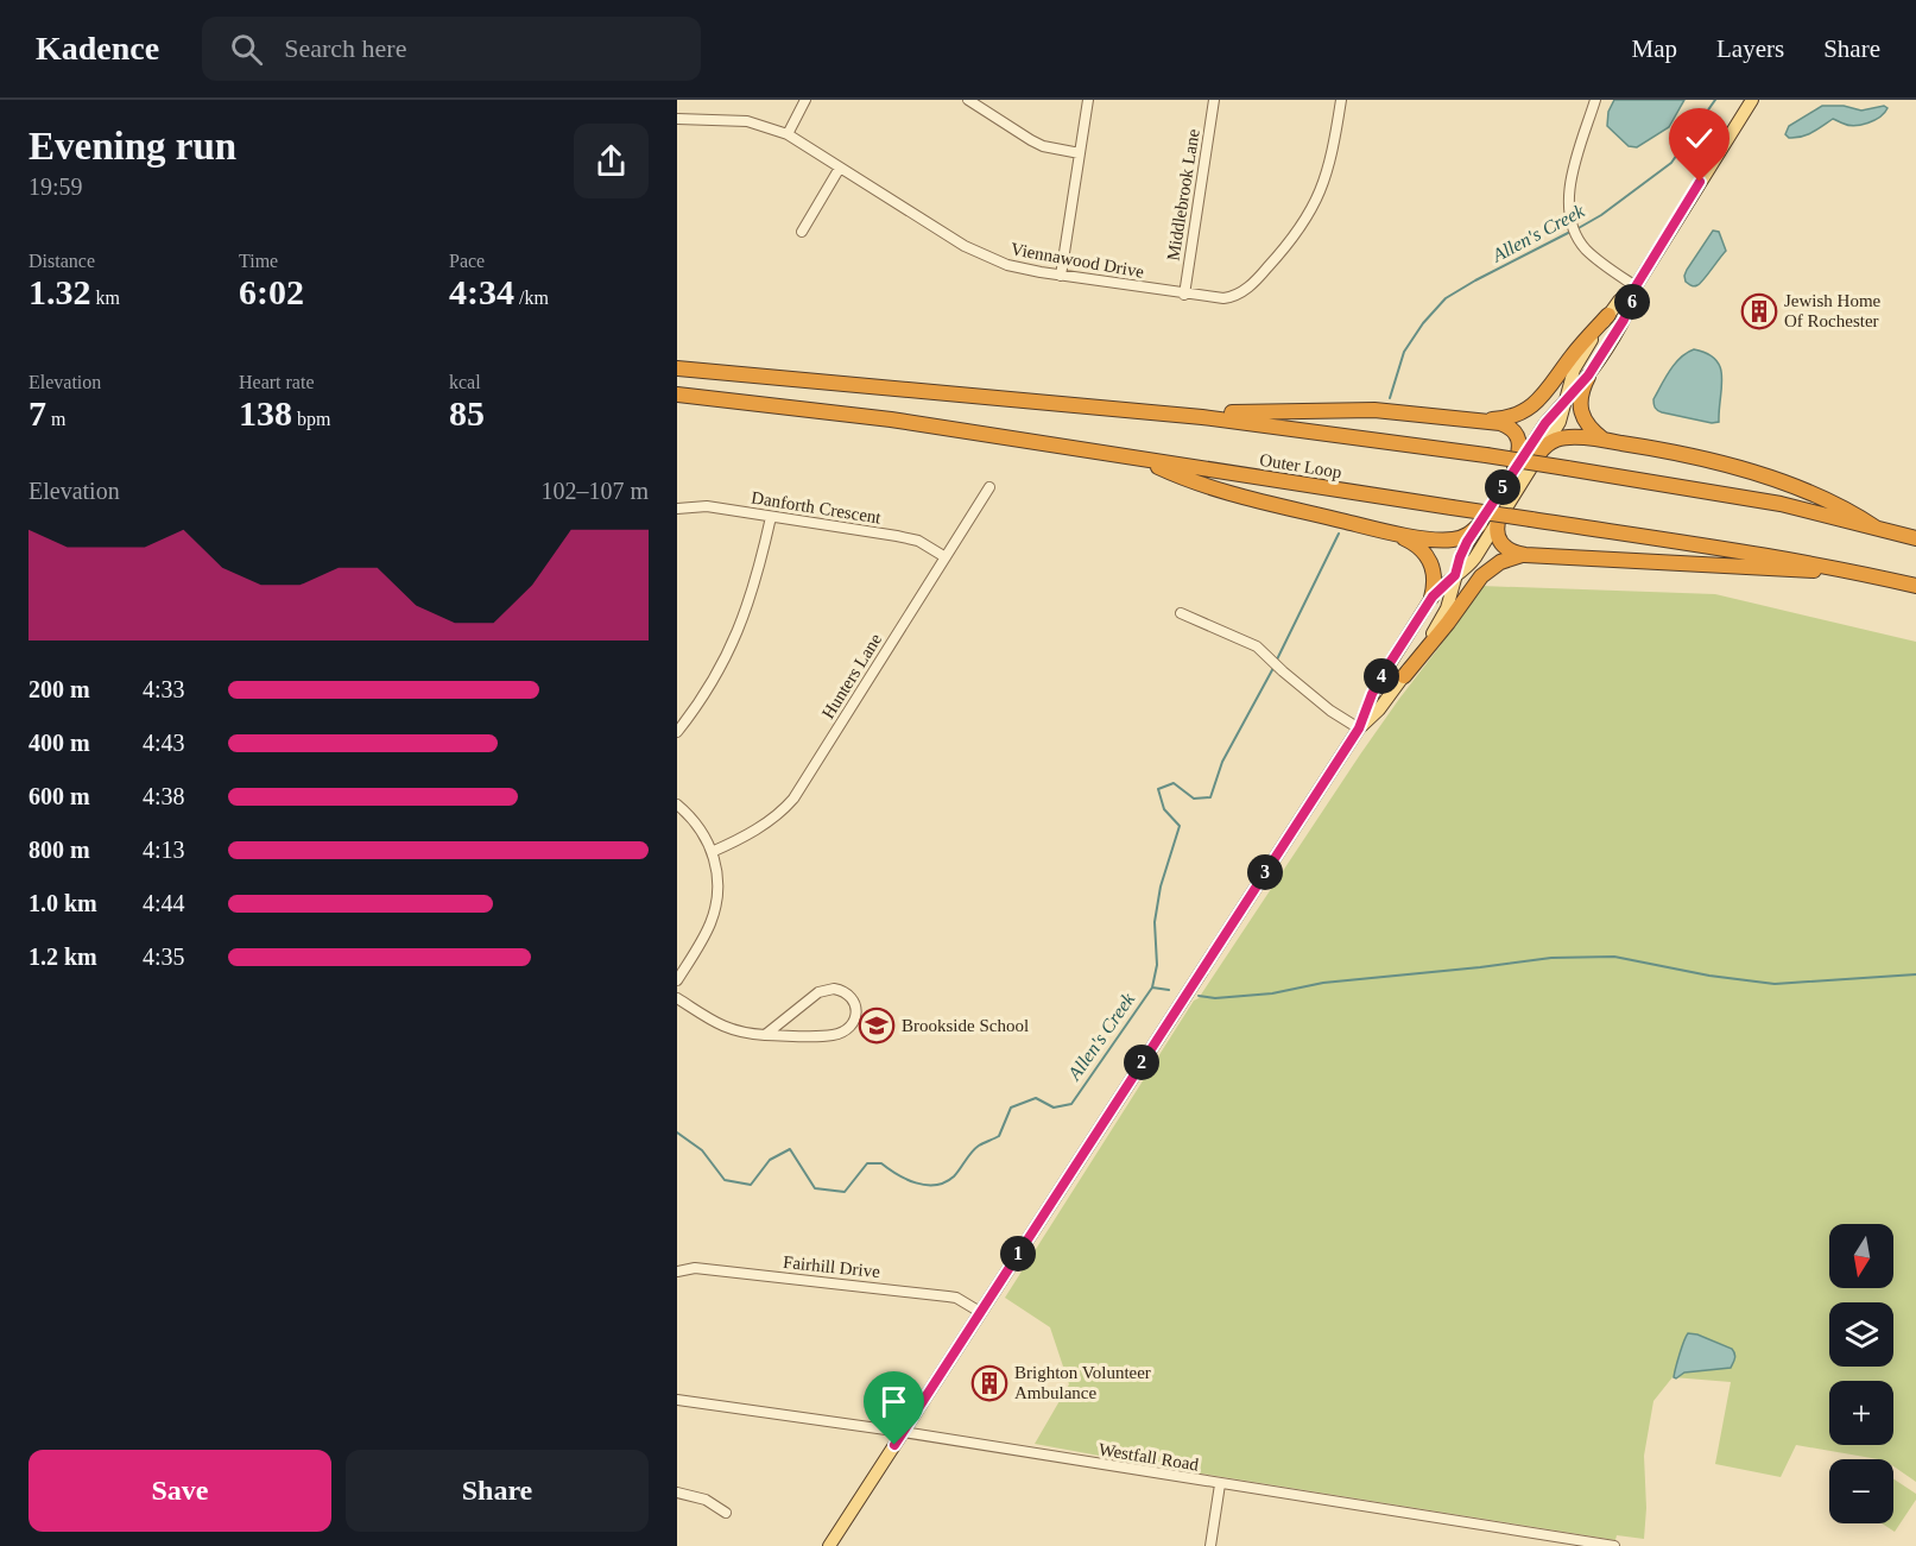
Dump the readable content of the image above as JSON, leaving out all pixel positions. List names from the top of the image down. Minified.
{"streets":{"highway":["Outer Loop"],"street":["Middlebrook Lane","Viennawood Drive","Danforth Crescent","Hunters Lane","Fairhill Drive","Westfall Road"]},"crossings":[["Middlebrook Lane","Viennawood Drive"],["Danforth Crescent","Hunters Lane"]],"water":["Allen's Creek"],"places":{"building":["Jewish Home Of Rochester","Brighton Volunteer Ambulance"],"school or university":["Brookside School"]},"north":"bottom","page":{"header":"Kadence","search":"Search here","nav":["Map","Layers","Share"],"heading":["Evening run","19:59"],"stats":[["Distance","1.32 km"],["Time","6:02"],["Pace","4:34 /km"],["Elevation","7 m"],["Heart rate","138 bpm"],["kcal","85"]],"pins":["6","5","4","3","2","1"],"chart":["Elevation","102–107 m"],"list":[{"name":"200 m","note":"4:33"},{"name":"400 m","note":"4:43"},{"name":"600 m","note":"4:38"},{"name":"800 m","note":"4:13"},{"name":"1.0 km","note":"4:44"},{"name":"1.2 km","note":"4:35"}],"map_buttons":["+","−"],"buttons":["Save","Share"]}}
